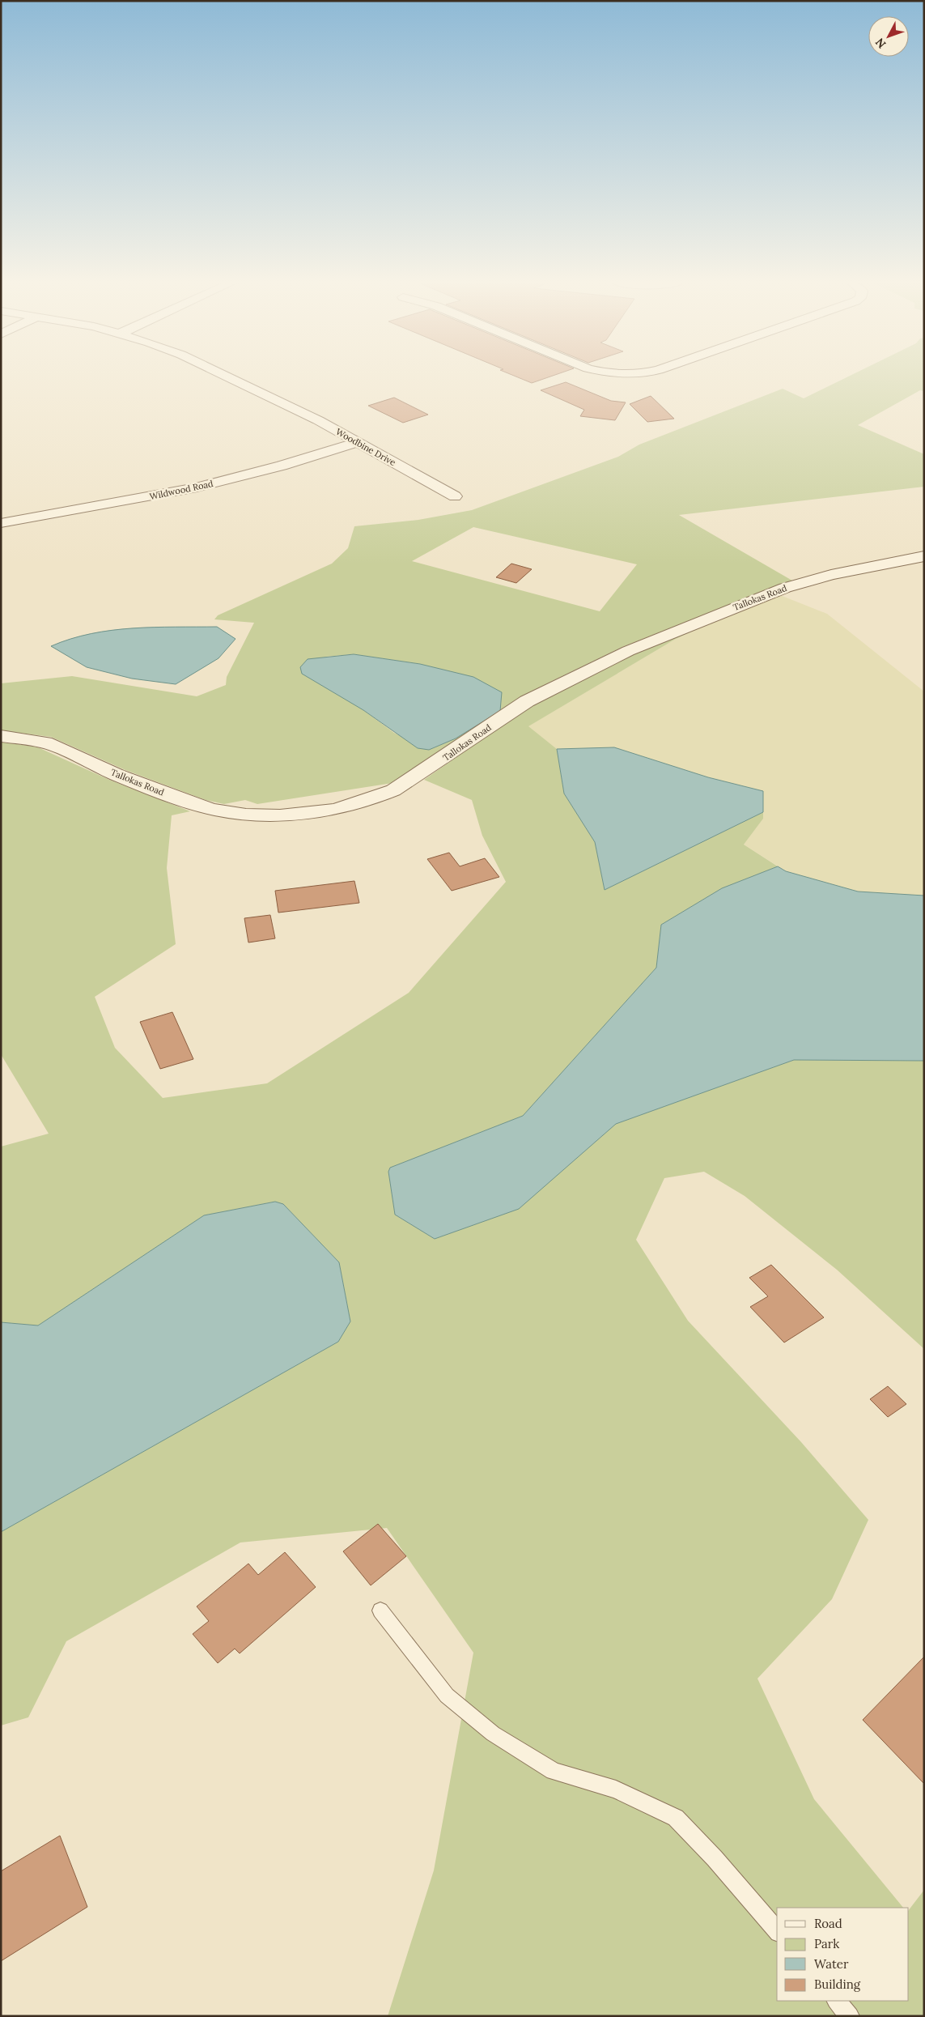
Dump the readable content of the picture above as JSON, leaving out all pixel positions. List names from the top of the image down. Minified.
{"streets":{"street":["Woodbine Drive","Wildwood Road","Tallokas Road"]},"crossings":[["Woodbine Drive","Wildwood Road"]],"legend":["Road","Park","Water","Building"],"north":"bottom left"}
